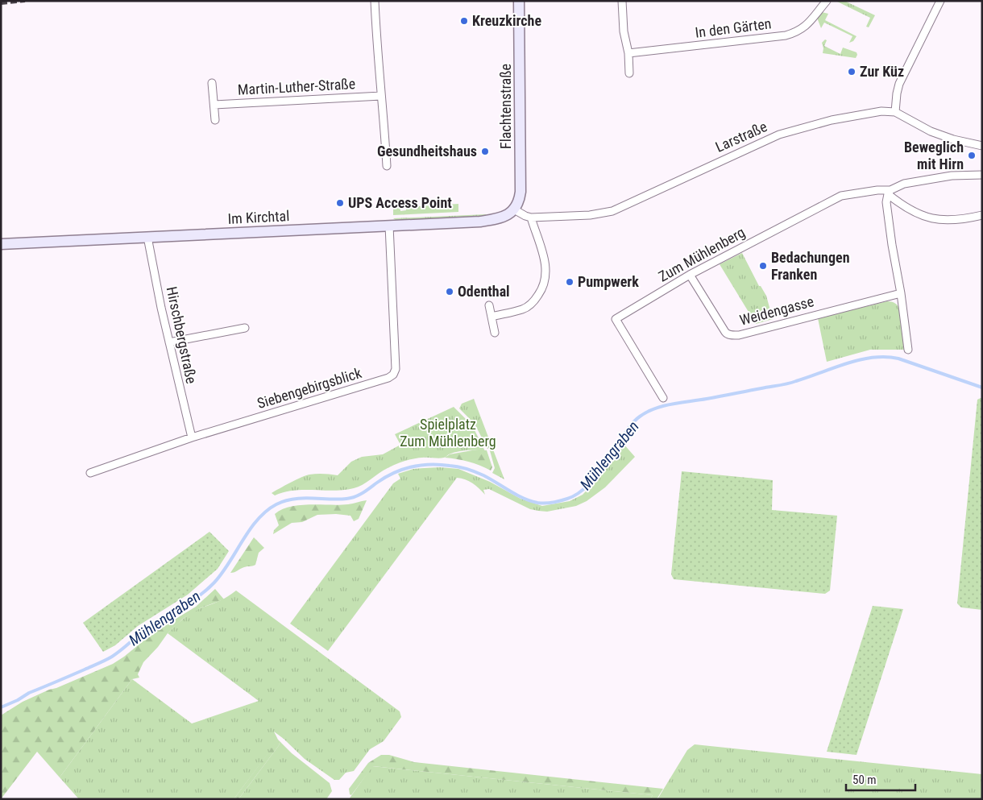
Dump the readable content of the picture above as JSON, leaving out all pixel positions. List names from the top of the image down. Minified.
{"streets":{"street":["In den Gärten","Martin-Luther-Straße","Flachtenstraße","Larstraße","Im Kirchtal","Zum Mühlenberg","Weidengasse","Hirschbergstraße","Siebengebirgsblick"]},"crossings":[["Flachtenstraße","Larstraße"],["Flachtenstraße","Im Kirchtal"],["Larstraße","Im Kirchtal"],["Im Kirchtal","Hirschbergstraße"],["Im Kirchtal","Siebengebirgsblick"],["Zum Mühlenberg","Weidengasse"],["Hirschbergstraße","Siebengebirgsblick"]],"water":["Mühlengraben"],"parks":["Spielplatz Zum Mühlenberg"],"places":["Kreuzkirche","Zur Küz","Gesundheitshaus","Beweglich mit Hirn","UPS Access Point","Bedachungen Franken","Pumpwerk","Odenthal"],"scale_bar":"50 m"}
